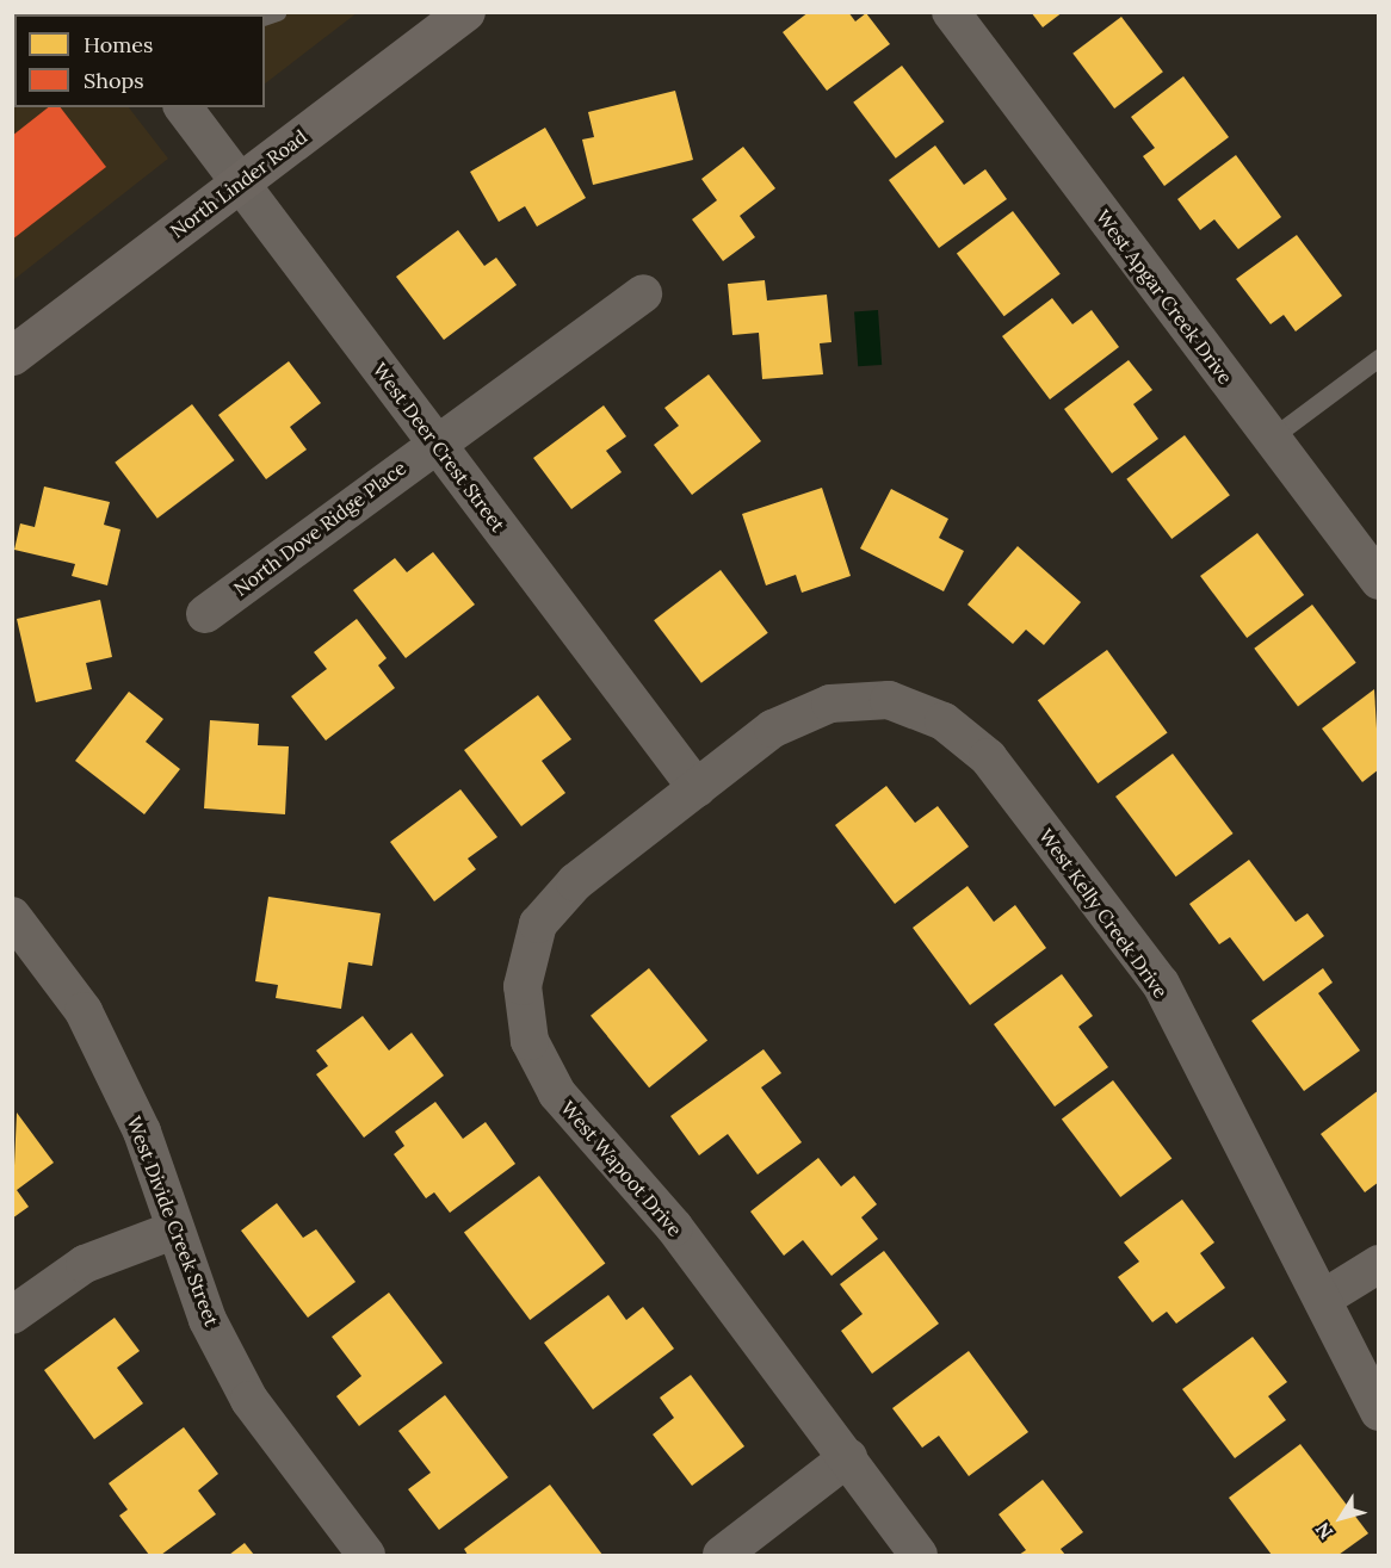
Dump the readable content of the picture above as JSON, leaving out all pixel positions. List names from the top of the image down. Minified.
{"streets":{"main road":["North Linder Road"],"street":["West Apgar Creek Drive","West Deer Crest Street","North Dove Ridge Place","West Kelly Creek Drive","West Wapoot Drive","West Divide Creek Street"]},"crossings":[["North Linder Road","West Deer Crest Street"],["West Deer Crest Street","North Dove Ridge Place"],["West Deer Crest Street","West Kelly Creek Drive"],["West Deer Crest Street","West Wapoot Drive"],["West Kelly Creek Drive","West Wapoot Drive"]],"legend":["Homes","Shops"],"north":"bottom left"}
